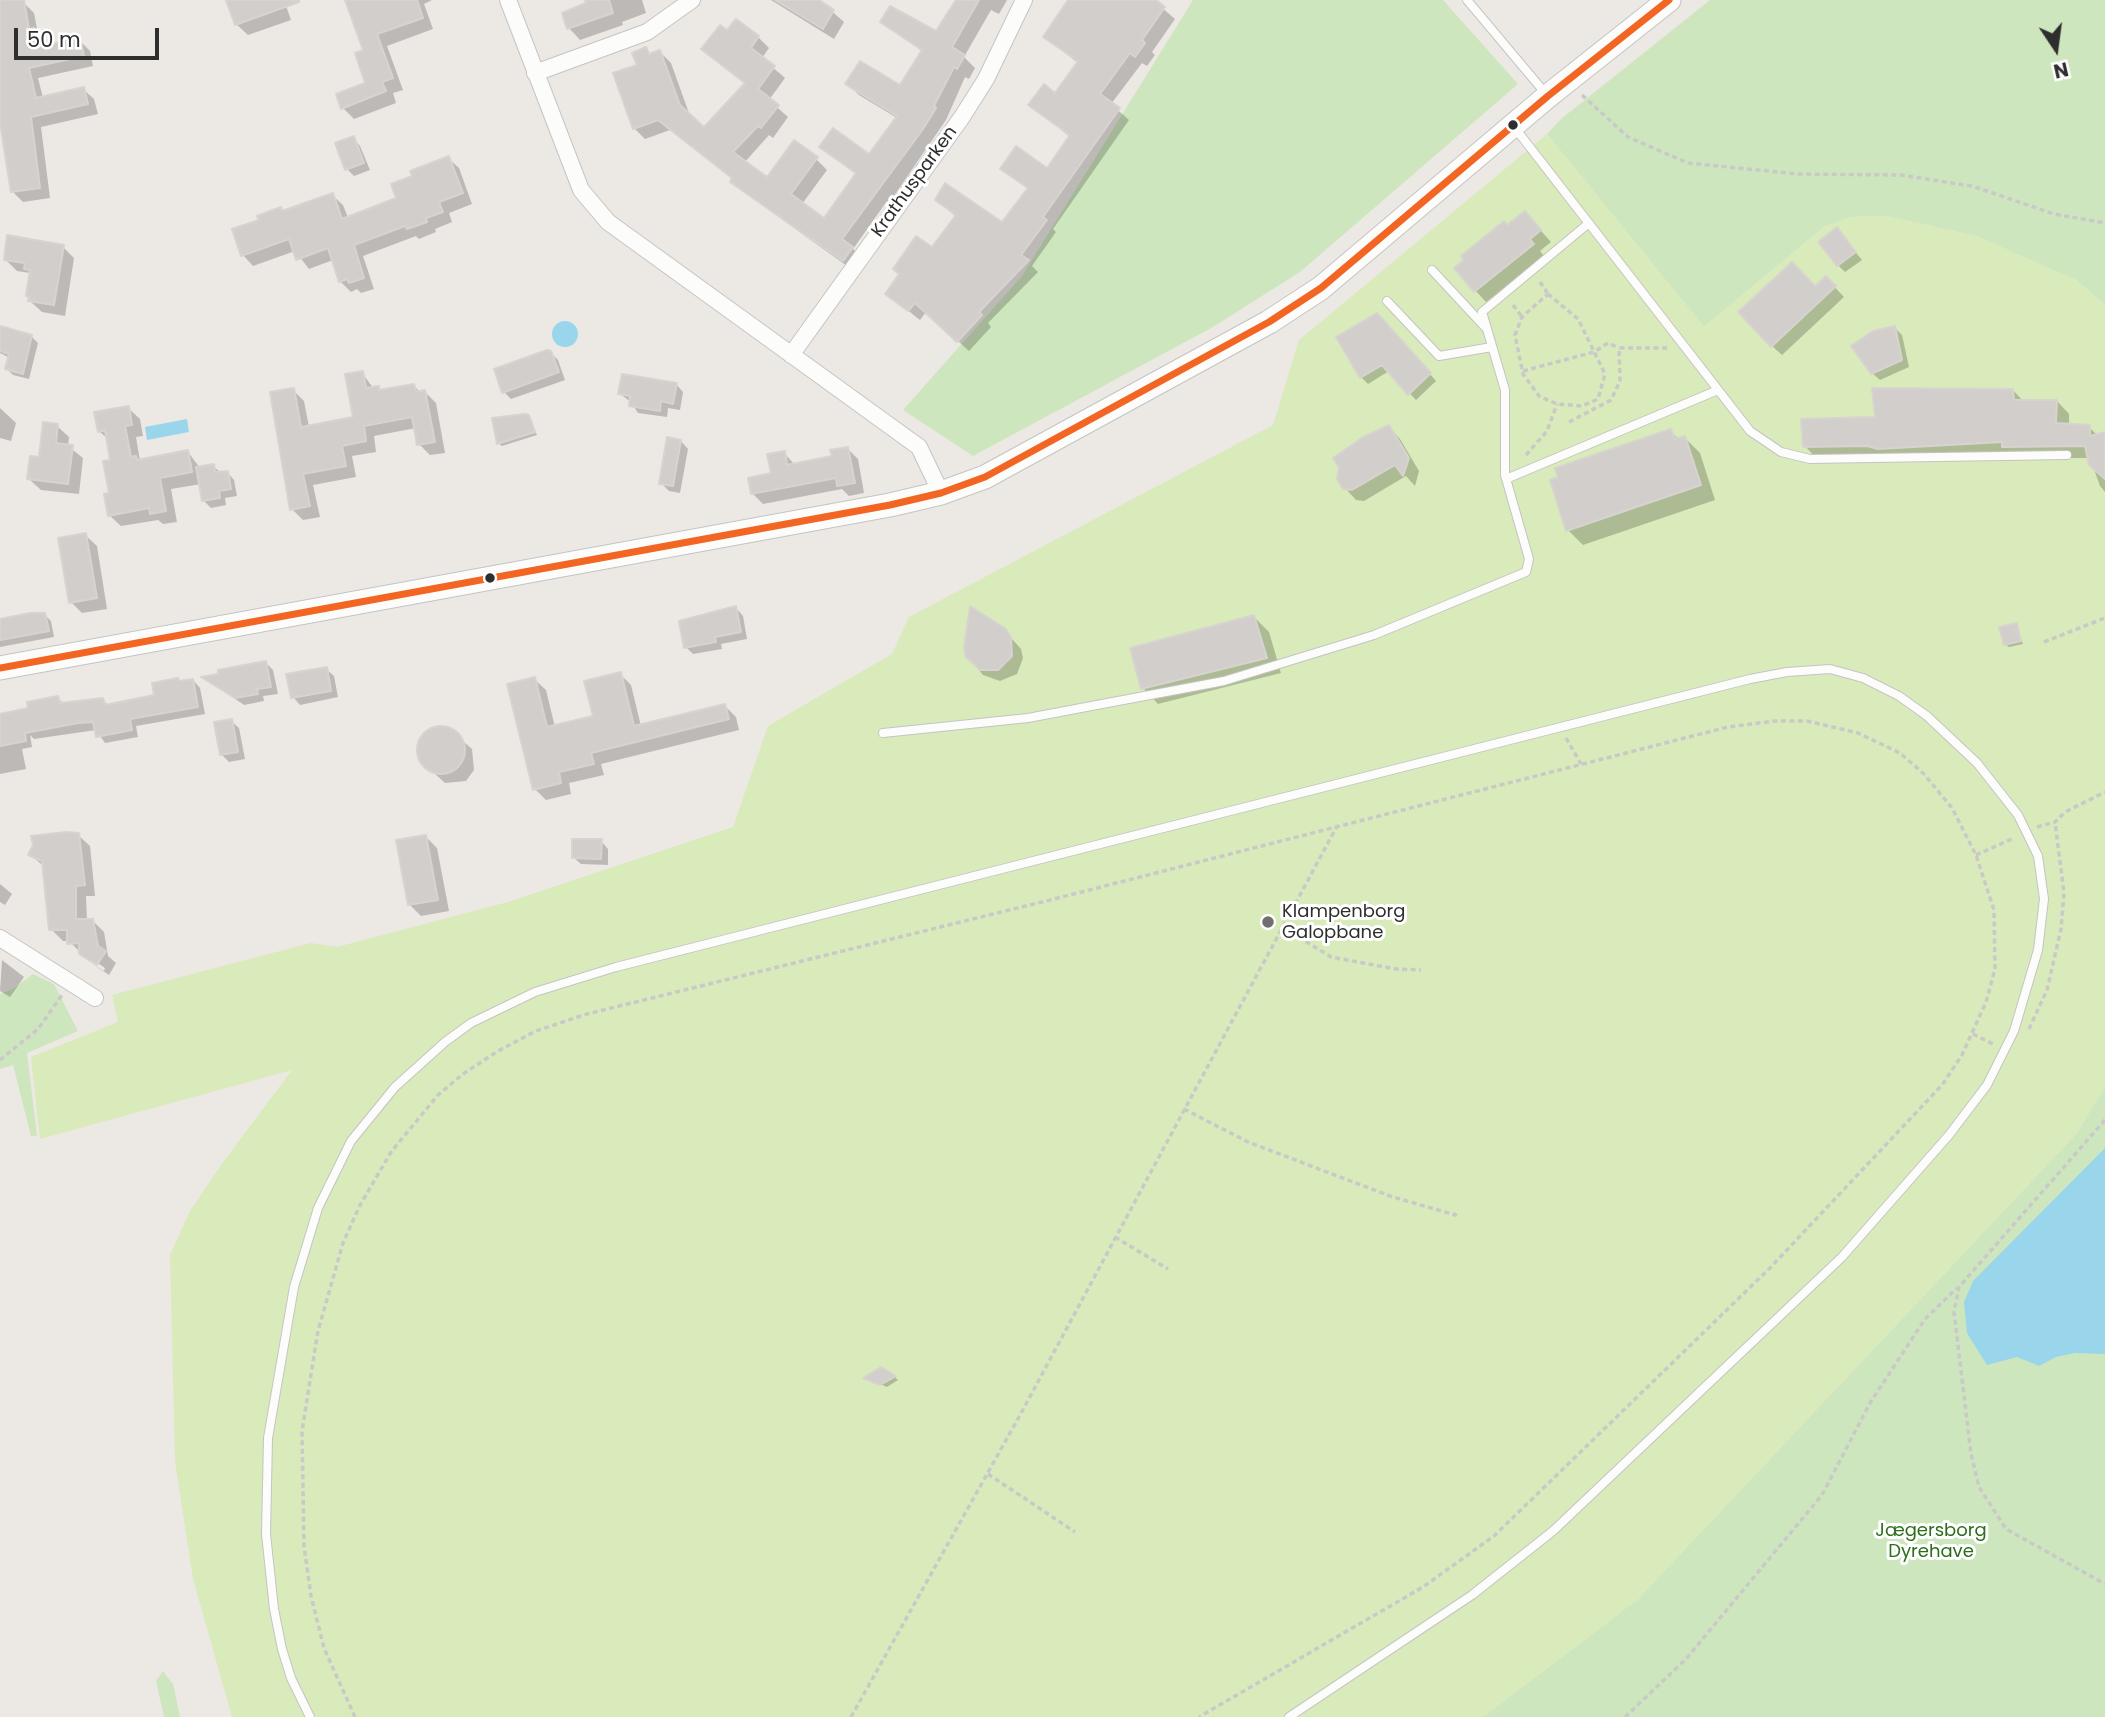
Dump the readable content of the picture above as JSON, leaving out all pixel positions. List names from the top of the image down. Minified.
{"streets":{"street":["Krathusparken"]},"parks":["Jægersborg Dyrehave"],"places":["Klampenborg Galopbane"],"scale_bar":"50 m","north":"bottom"}
